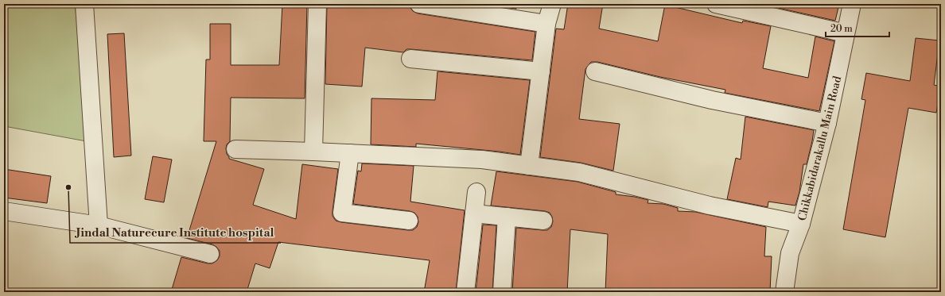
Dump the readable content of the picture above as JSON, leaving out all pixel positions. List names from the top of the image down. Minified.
{"streets":{"street":["Chikkabidarakallu Main Road"]},"places":["Jindal Naturecure Institute hospital"],"scale_bar":"20 m"}
